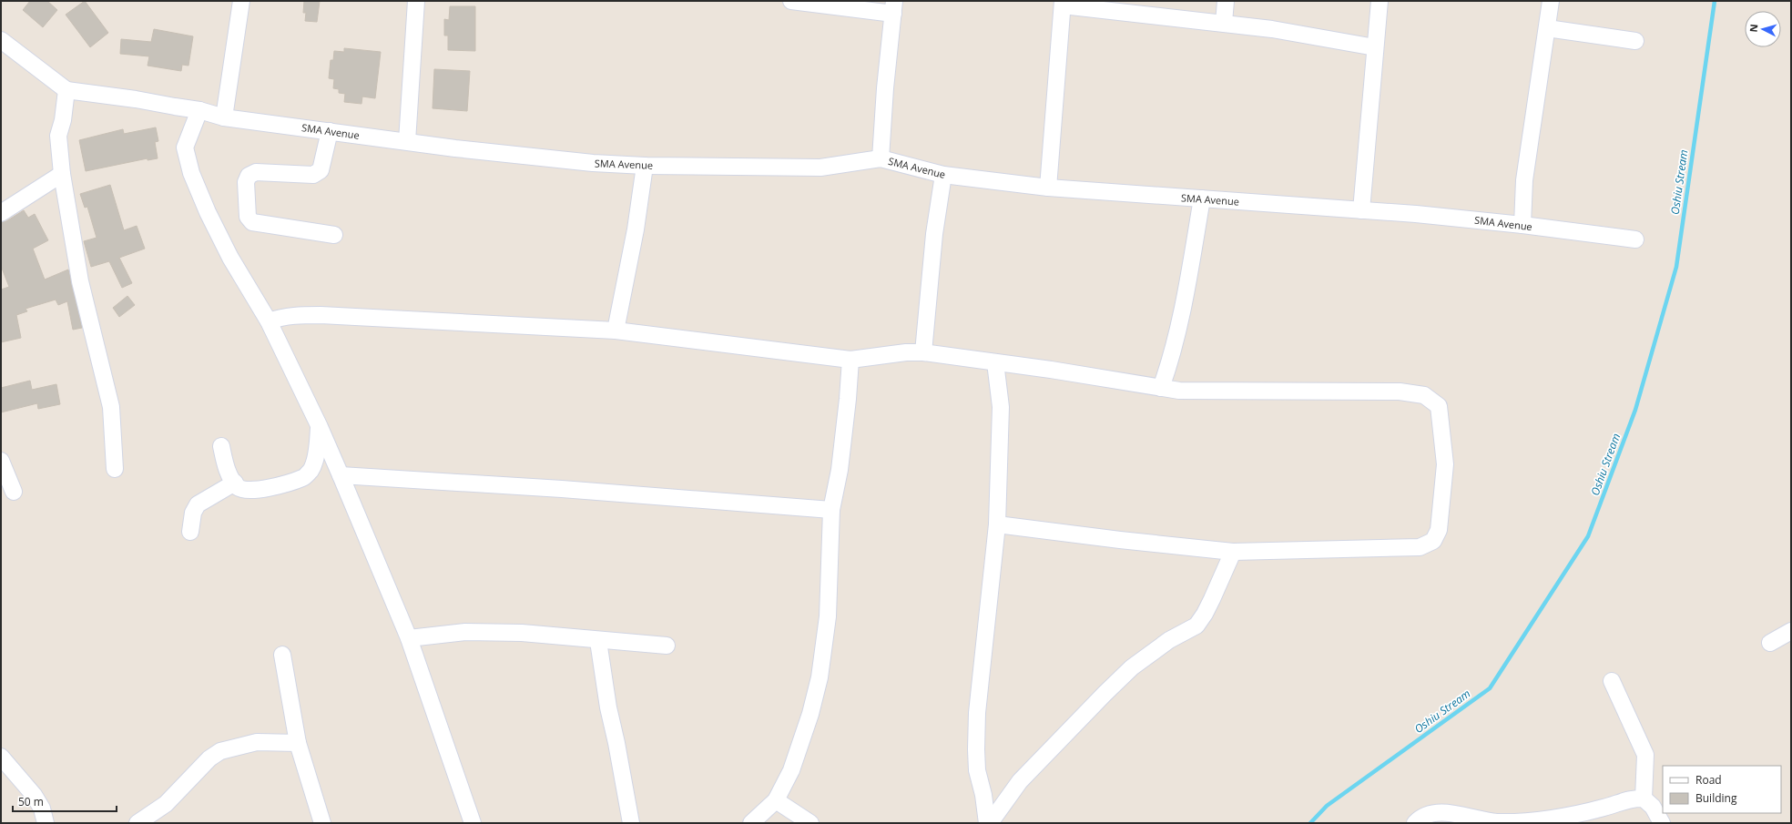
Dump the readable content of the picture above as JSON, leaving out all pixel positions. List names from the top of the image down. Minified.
{"streets":{"street":["SMA Avenue"]},"water":["Oshiu Stream"],"legend":["Road","Building"],"scale_bar":"50 m","north":"left"}
